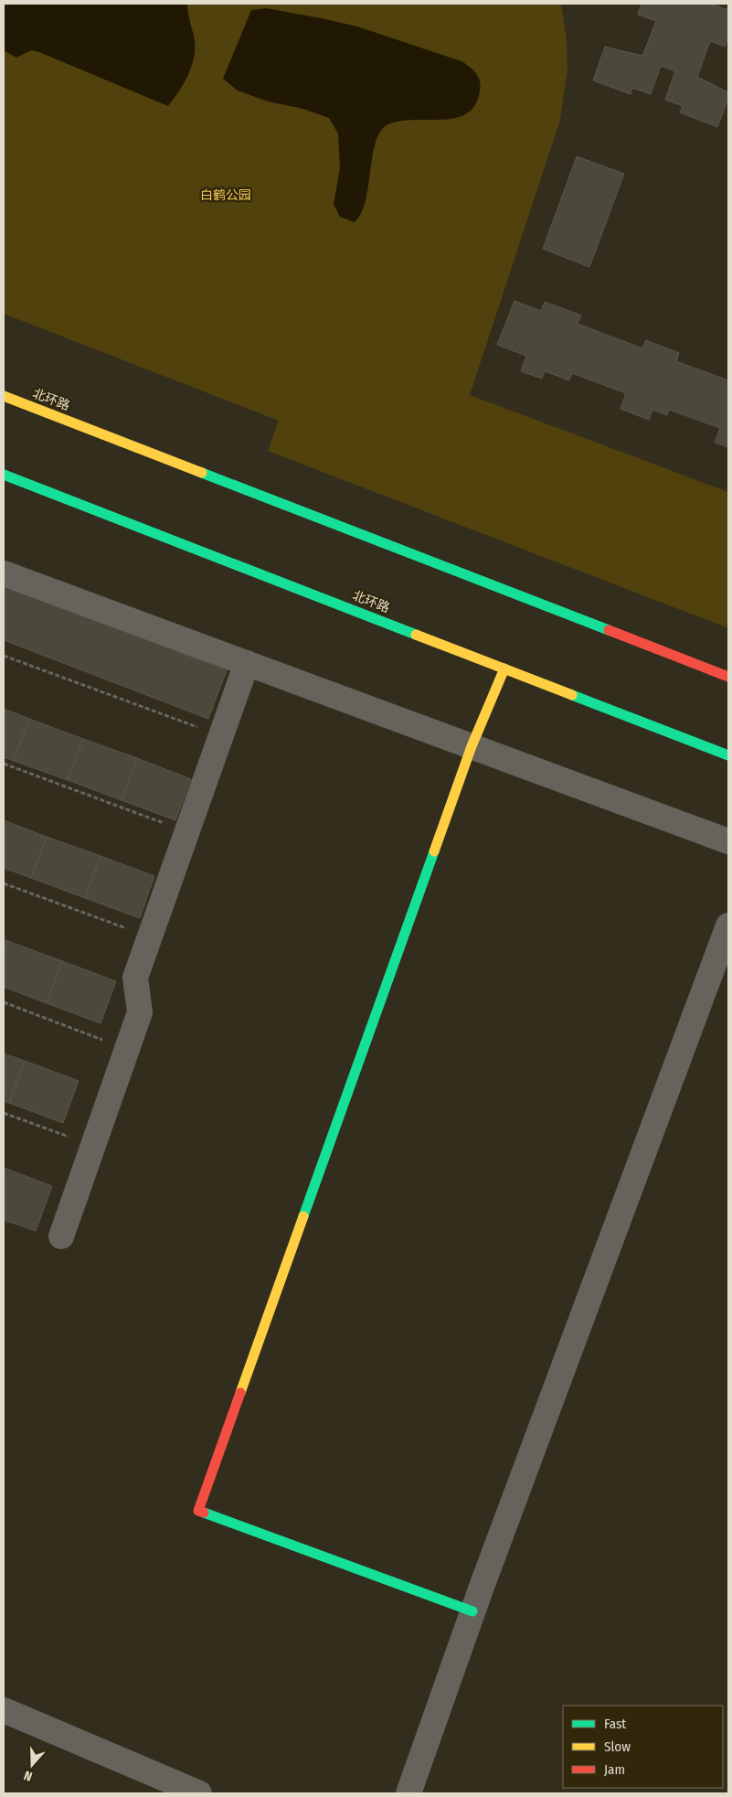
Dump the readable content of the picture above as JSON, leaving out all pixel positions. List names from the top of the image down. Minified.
{"streets":{"main road":["北环路"]},"parks":["白鹤公园"],"legend":["Fast","Slow","Jam"],"north":"bottom"}
